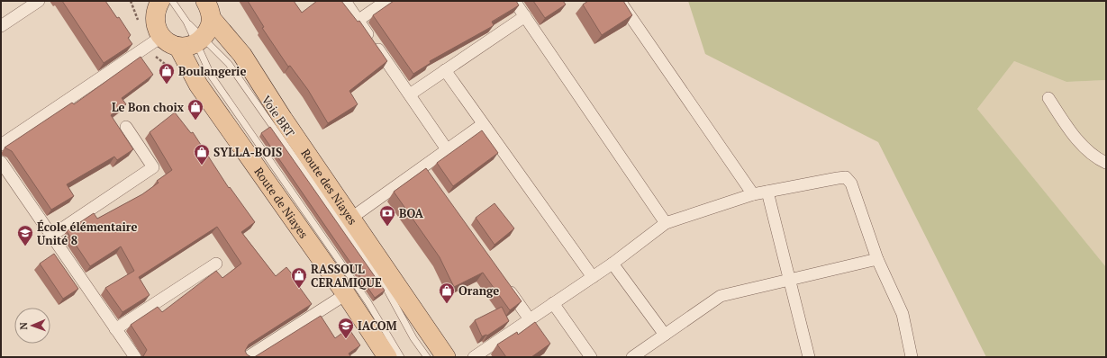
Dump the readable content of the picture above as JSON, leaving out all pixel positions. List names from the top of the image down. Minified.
{"streets":{"main road":["Route des Niayes","Route de Niayes"],"lane":["Voie BRT"]},"places":{"shop":["Boulangerie","Le Bon choix","SYLLA-BOIS","RASSOUL CERAMIQUE","Orange"],"bank":["BOA"],"school or university":["École élémentaire Unité 8","IACOM"]},"north":"left"}
